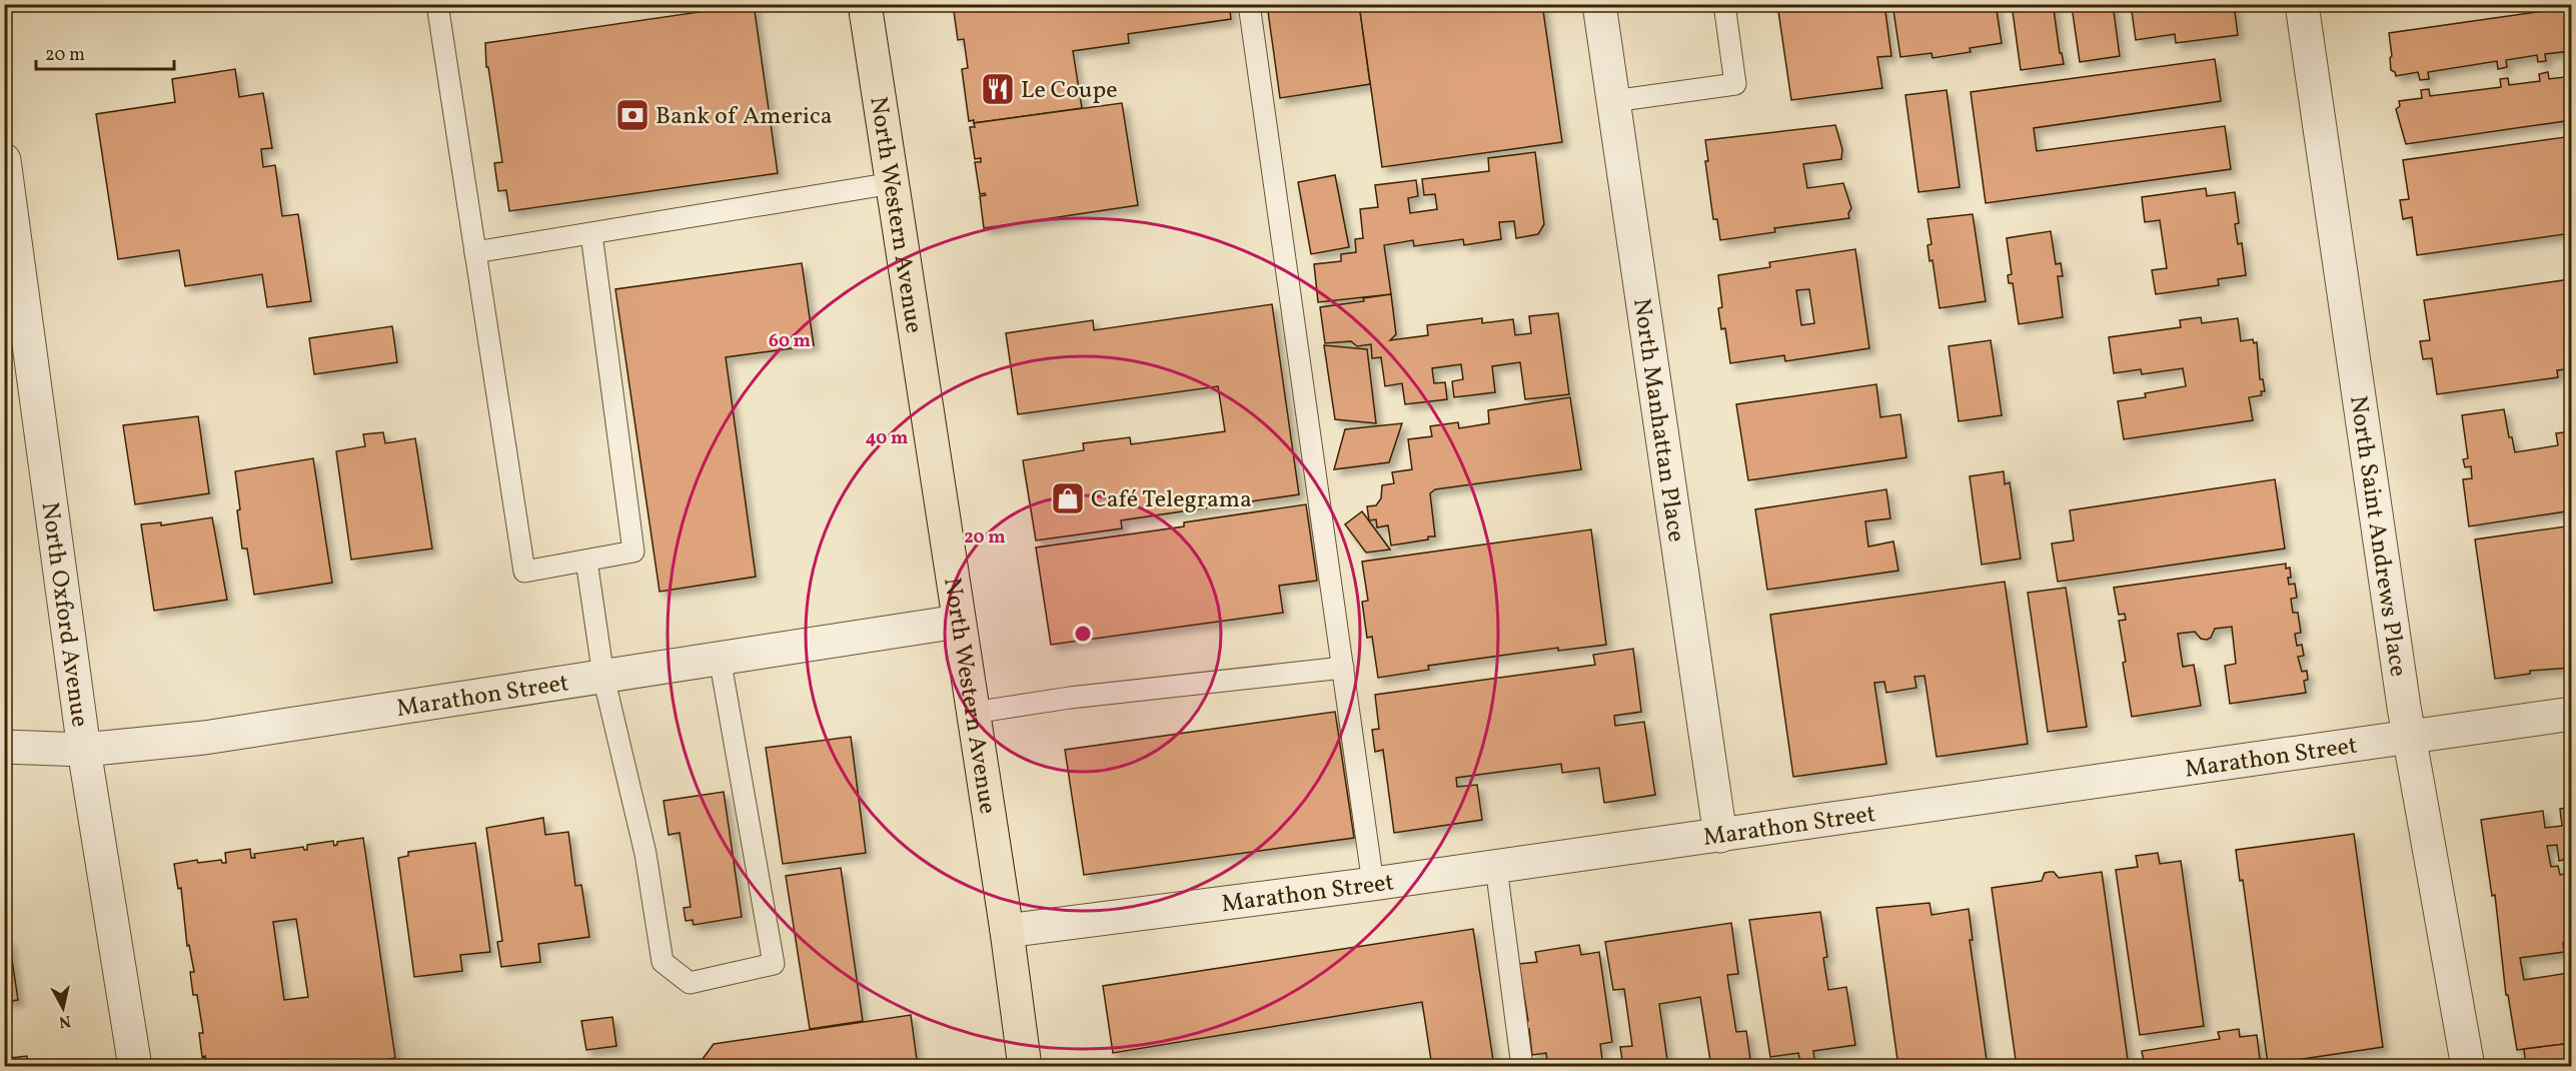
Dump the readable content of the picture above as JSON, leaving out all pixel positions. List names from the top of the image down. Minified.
{"streets":{"main road":["North Western Avenue"],"street":["North Manhattan Place","North Saint Andrews Place","North Oxford Avenue","Marathon Street"]},"crossings":[["North Western Avenue","Marathon Street"],["North Manhattan Place","Marathon Street"],["North Saint Andrews Place","Marathon Street"],["North Oxford Avenue","Marathon Street"]],"places":{"restaurant":["Le Coupe"],"bank":["Bank of America"],"shop":["Café Telegrama"]},"scale_bar":"20 m","north":"bottom","rings":["60 m","40 m","20 m"]}
